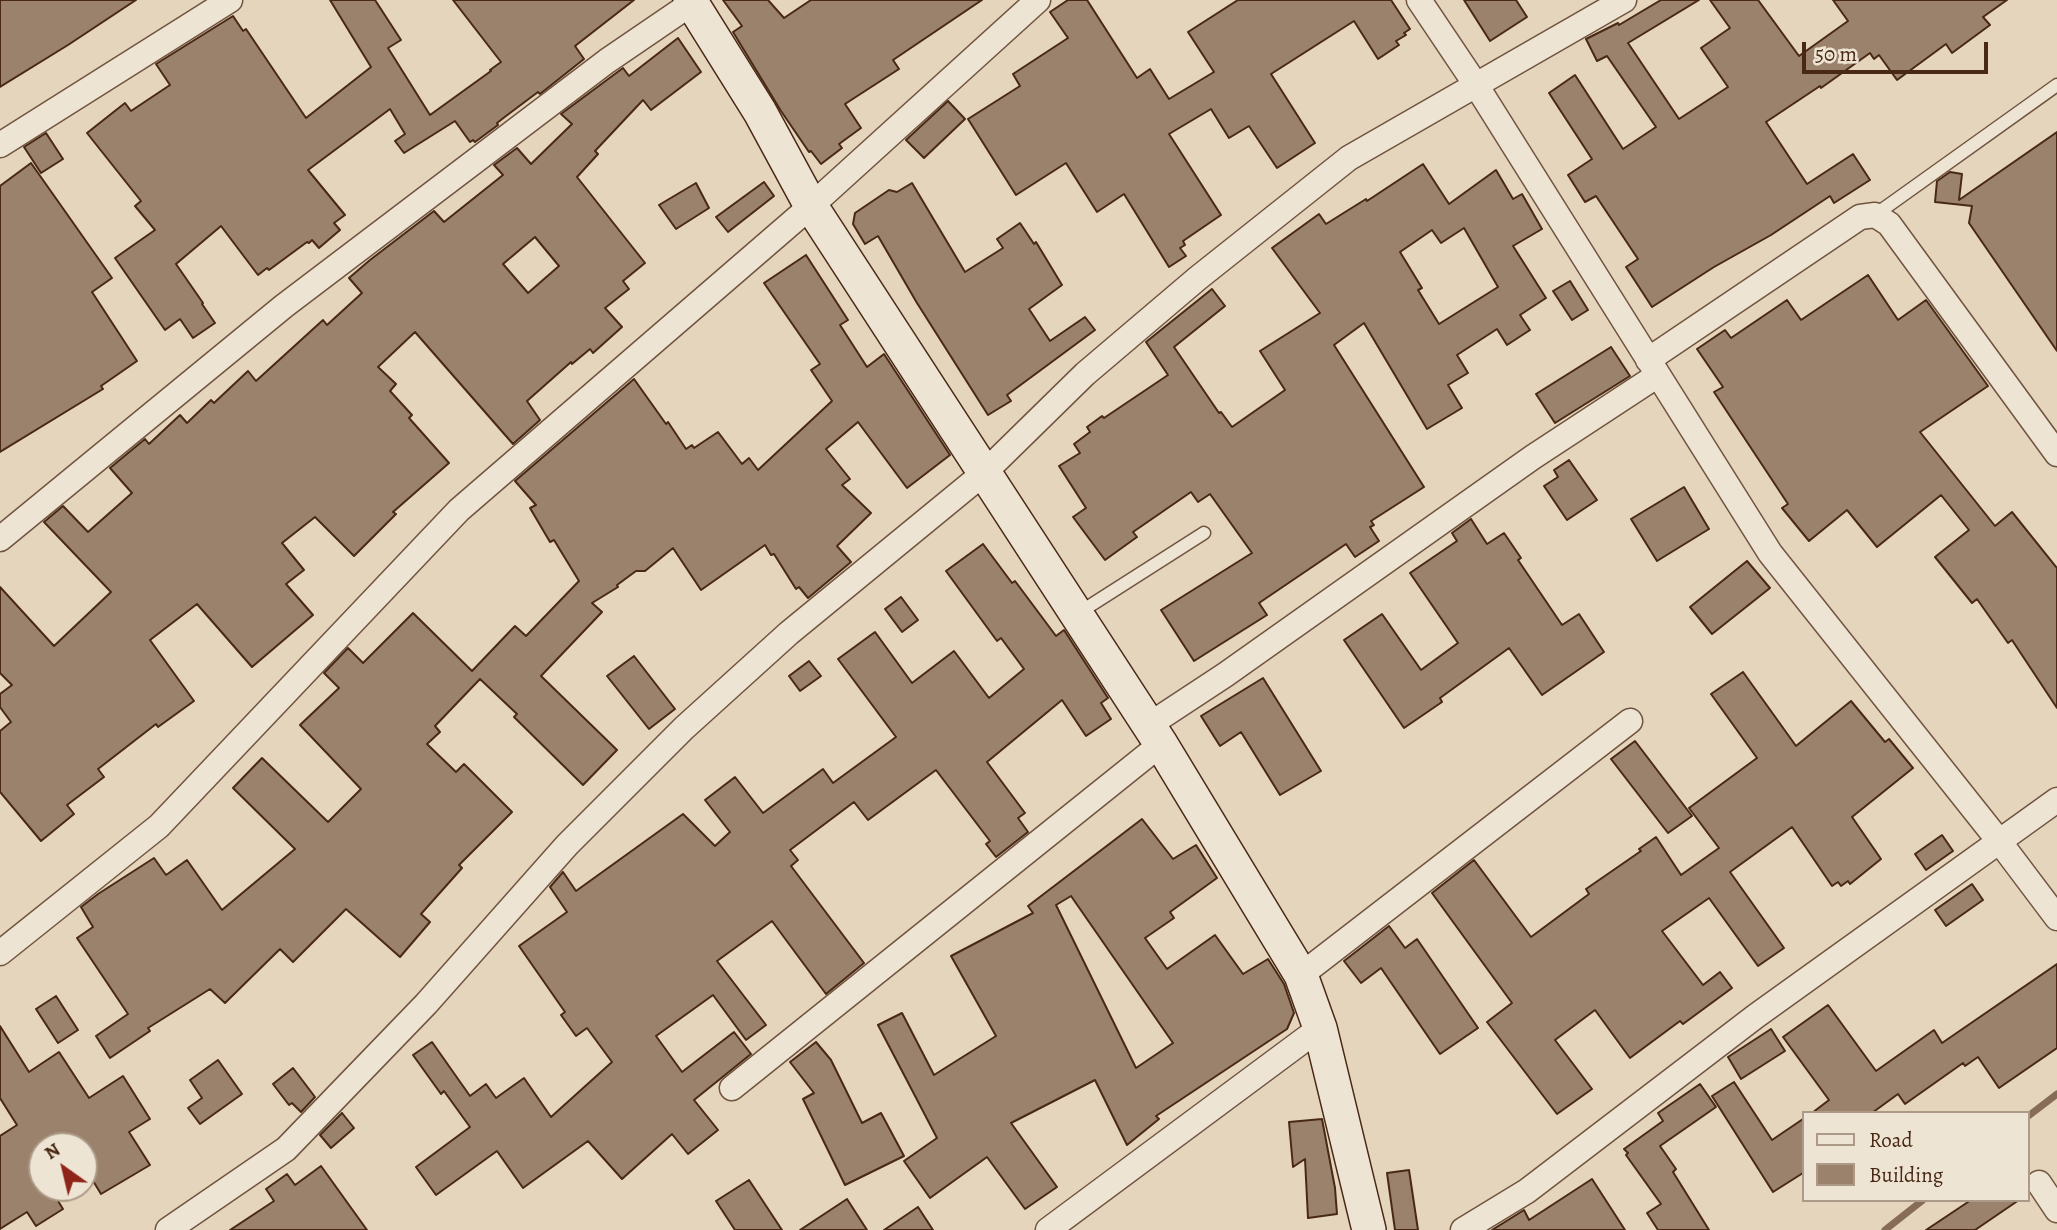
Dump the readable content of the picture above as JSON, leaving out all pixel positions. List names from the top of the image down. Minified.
{"legend":["Road","Building"],"scale_bar":"50 m","north":"top left"}
